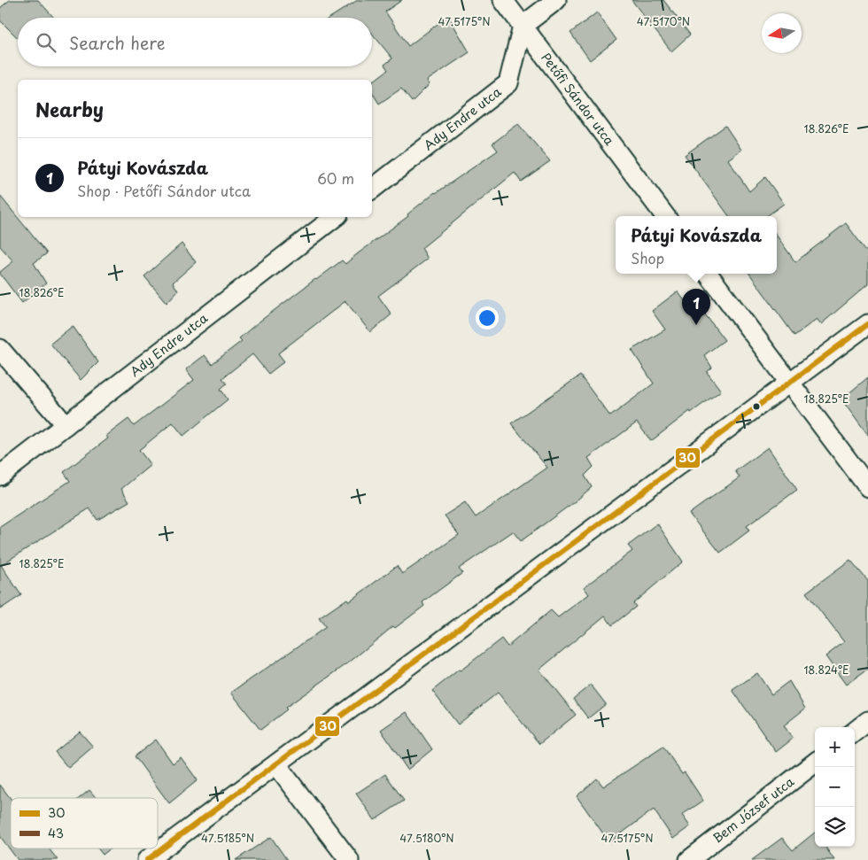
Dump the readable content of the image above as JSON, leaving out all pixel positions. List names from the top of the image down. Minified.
{"streets":{"street":["Petőfi Sándor utca","Ady Endre utca","Bem József utca"]},"crossings":[["Petőfi Sándor utca","Ady Endre utca"]],"lines":["transit line 30"],"legend":["30","43"],"north":"left","page":{"search":"Search here","heading":"Nearby","list":[{"mark":"1","name":"Pátyi Kovászda","note":"Shop · Petőfi Sándor utca","value":"60 m"}],"popup":["Pátyi Kovászda","Shop"],"pins":"1","map_buttons":["+","−"]},"coordinates":["47.5175°N","47.5170°N","18.826°E","18.825°E","18.824°E","47.5185°N","47.5180°N"]}
